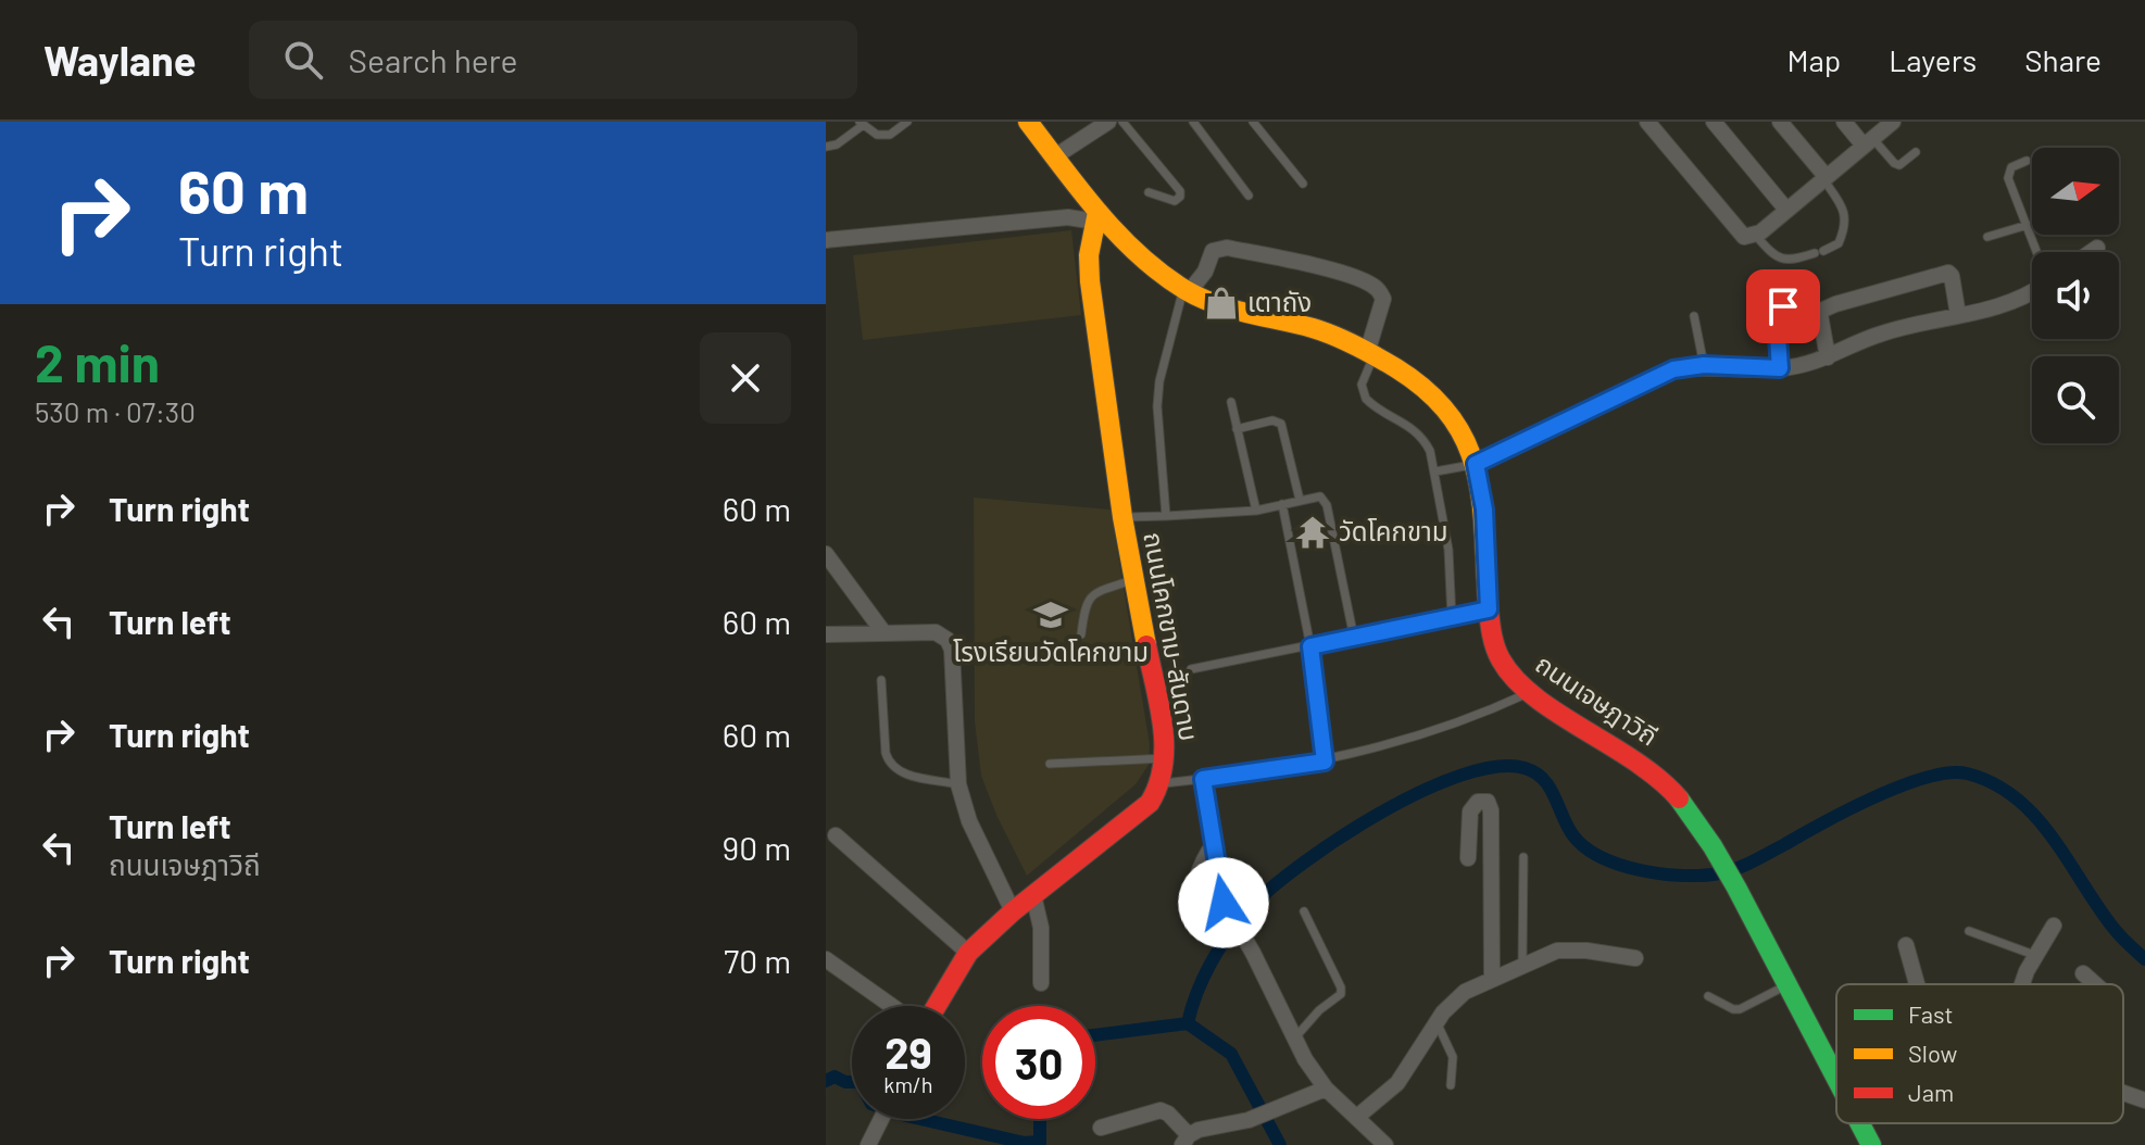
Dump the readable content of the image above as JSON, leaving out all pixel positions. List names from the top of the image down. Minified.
{"streets":{"street":["ถนนโคกขาม-สันดาบ","ถนนเจษฎาวิถี"]},"crossings":[["ถนนโคกขาม-สันดาบ","ถนนเจษฎาวิถี"]],"places":{"shop":["เตาถัง"],"temple":["วัดโคกขาม"],"school or university":["โรงเรียนวัดโคกขาม"]},"legend":["Fast","Slow","Jam"],"north":"right","page":{"header":"Waylane","search":"Search here","nav":["Map","Layers","Share"],"turn":["60 m","Turn right"],"heading":["2 min","530 m · 07:30"],"list":[{"name":"Turn right","value":"60 m"},{"name":"Turn left","value":"60 m"},{"name":"Turn right","value":"60 m"},{"name":"Turn left","note":"ถนนเจษฎาวิถี","value":"90 m"},{"name":"Turn right","value":"70 m"}],"speed":"29 km/h","limit":"30"}}
